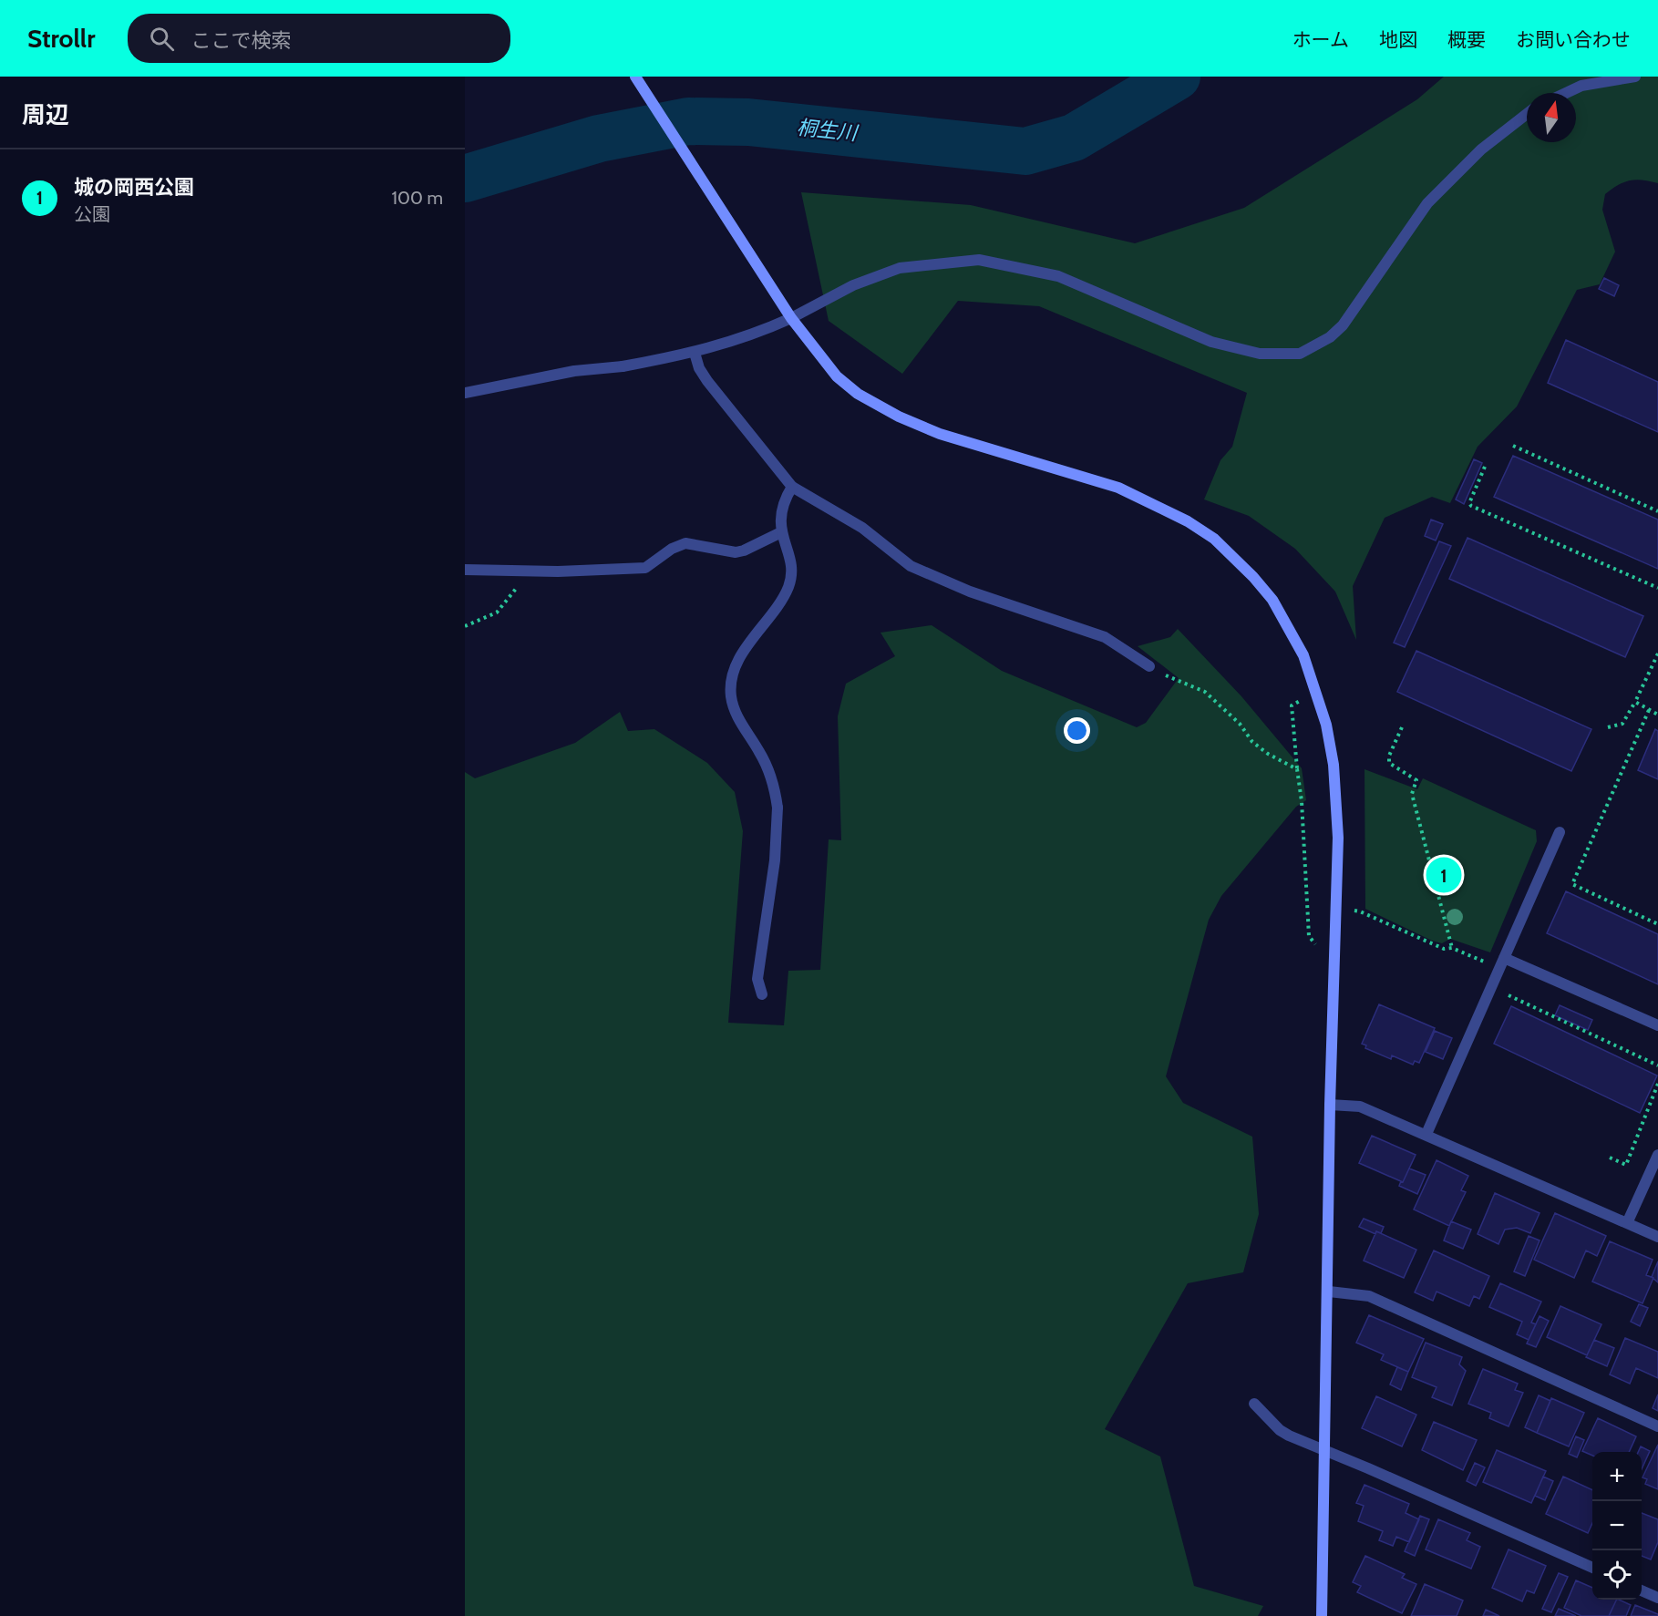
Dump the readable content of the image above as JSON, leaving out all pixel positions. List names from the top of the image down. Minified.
{"water":["桐生川"],"north":"top","page":{"header":"Strollr","search":"ここで検索","nav":["ホーム","地図","概要","お問い合わせ"],"heading":"周辺","list":[{"mark":"1","name":"城の岡西公園","note":"公園","value":"100 m"}],"pins":"1","map_buttons":["+","−"]}}
